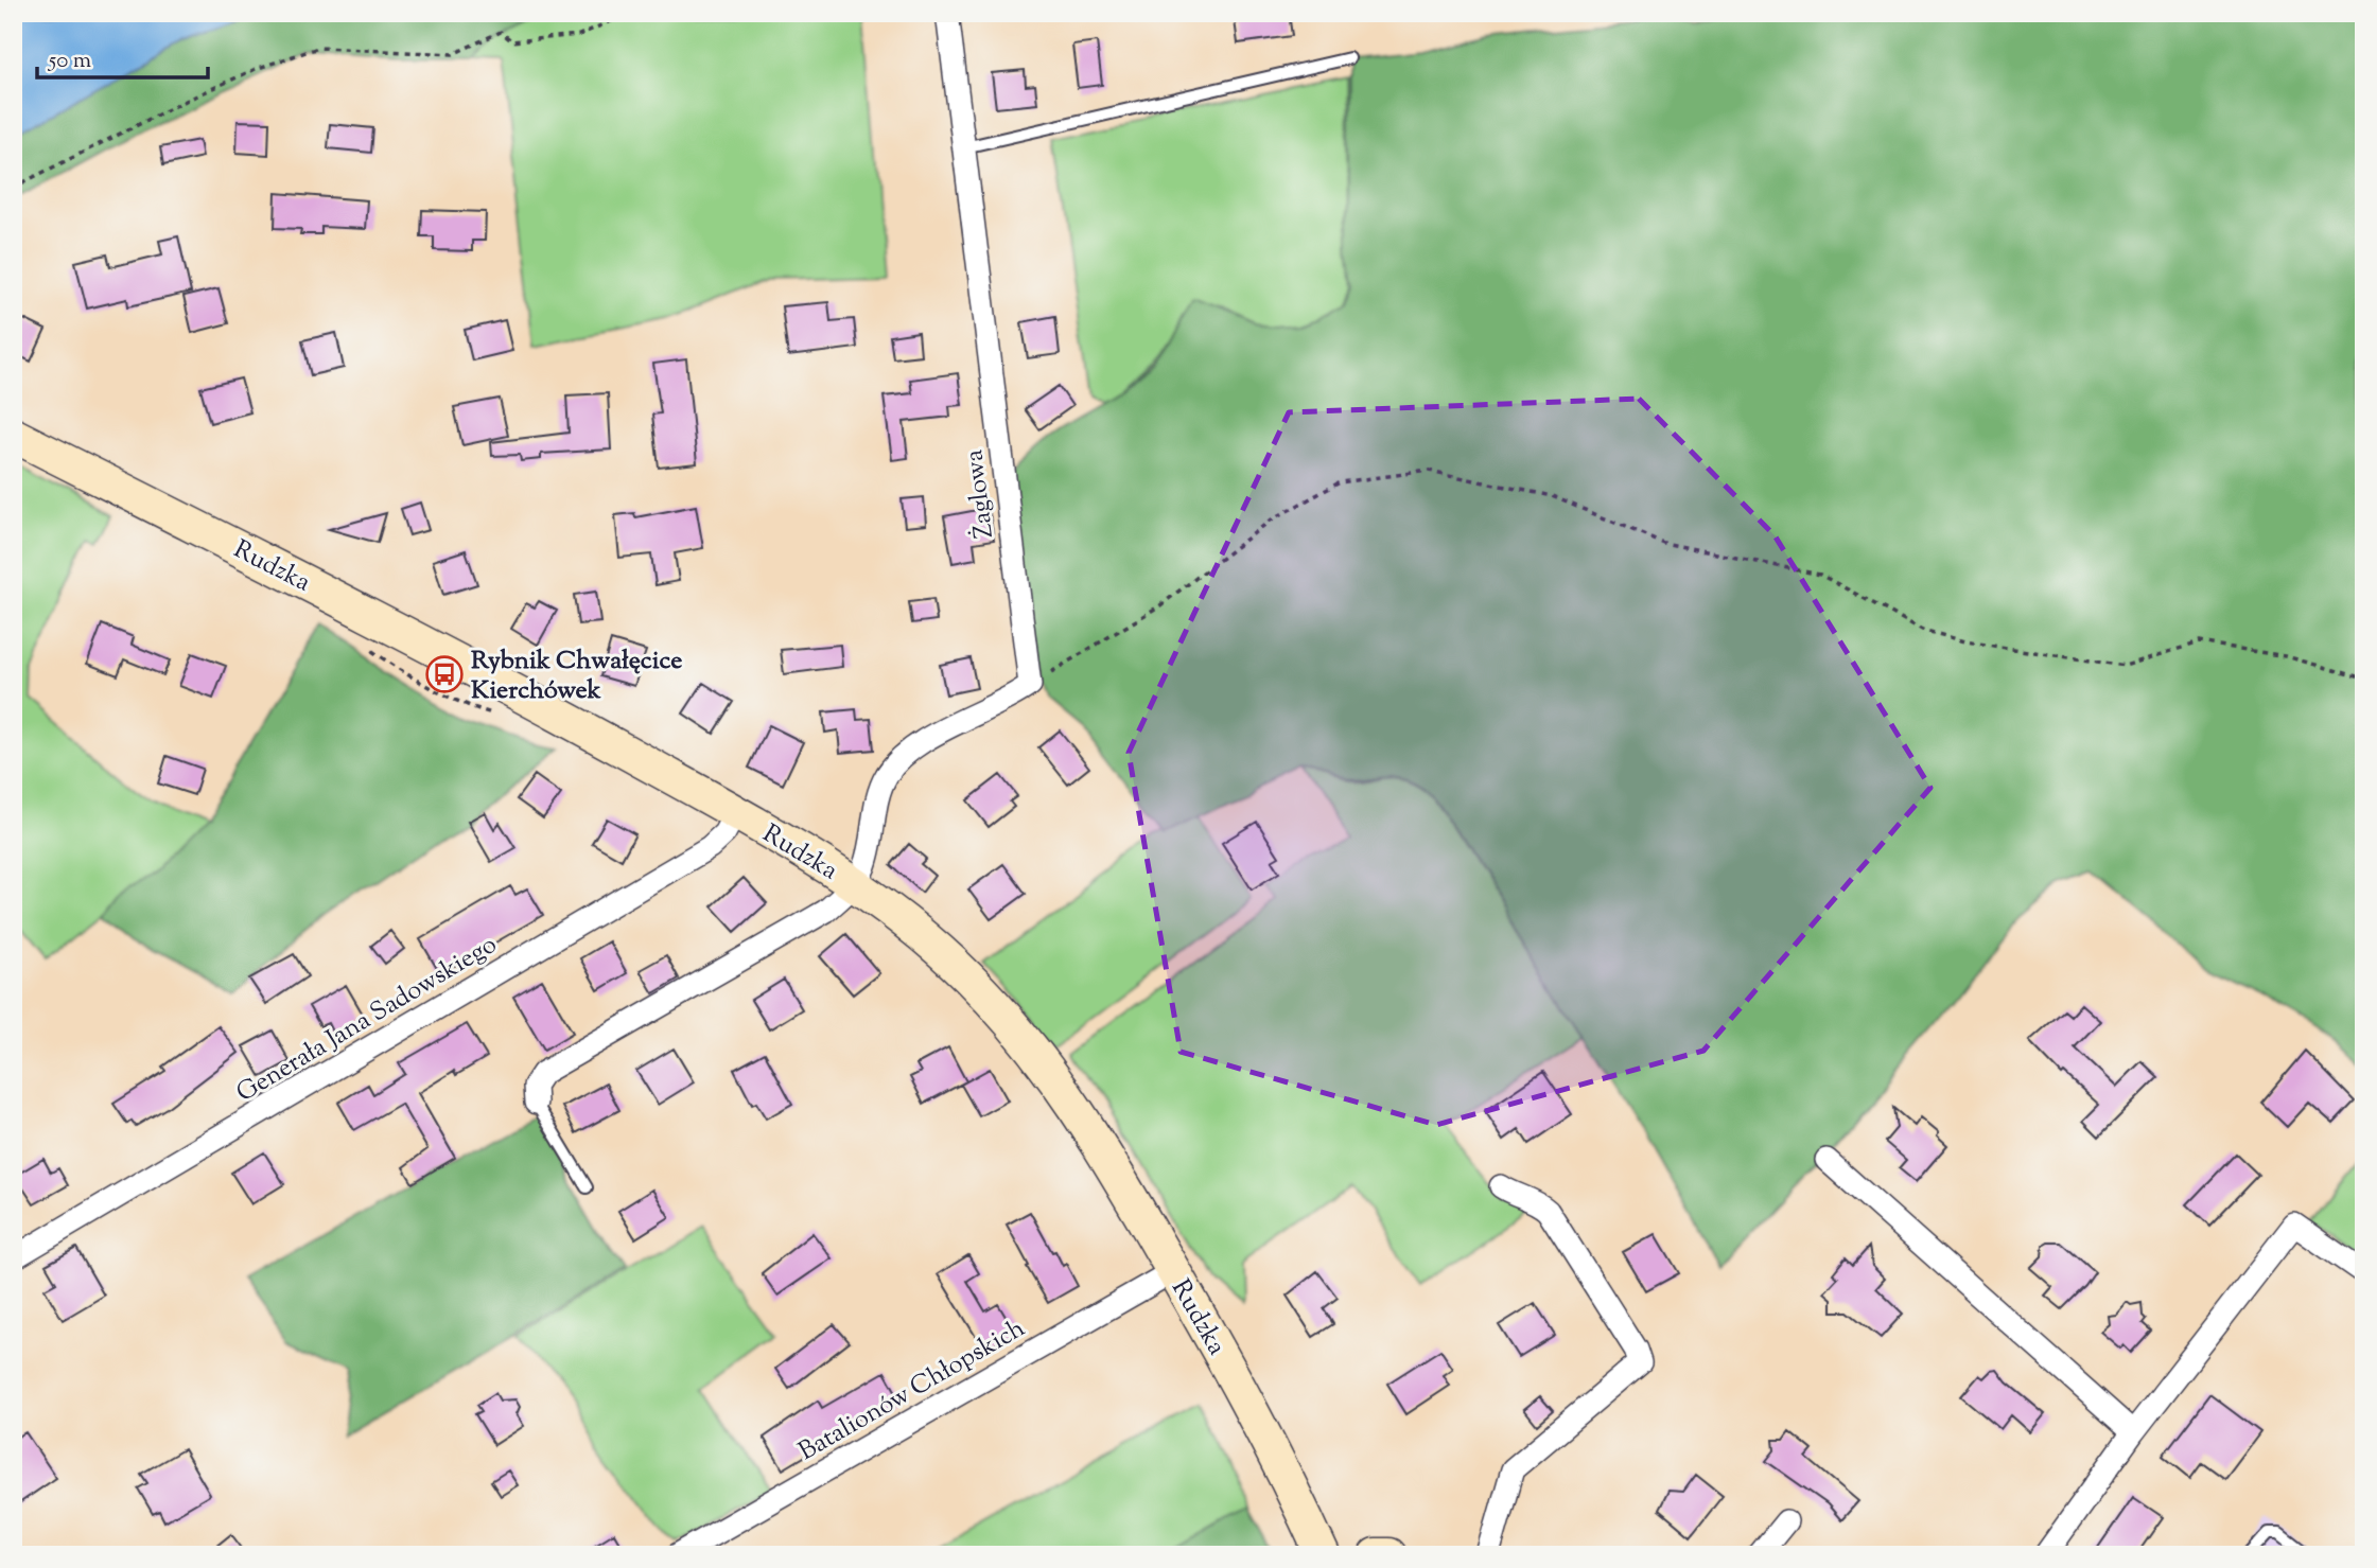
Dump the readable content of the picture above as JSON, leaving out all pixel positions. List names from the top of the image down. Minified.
{"streets":{"main road":["Rudzka"],"street":["Żaglowa","Generała Jana Sadowskiego","Batalionów Chłopskich"]},"crossings":[["Rudzka","Generała Jana Sadowskiego"],["Rudzka","Batalionów Chłopskich"]],"places":{"bus stop":["Rybnik Chwałęcice Kierchówek"]},"scale_bar":"50 m"}
